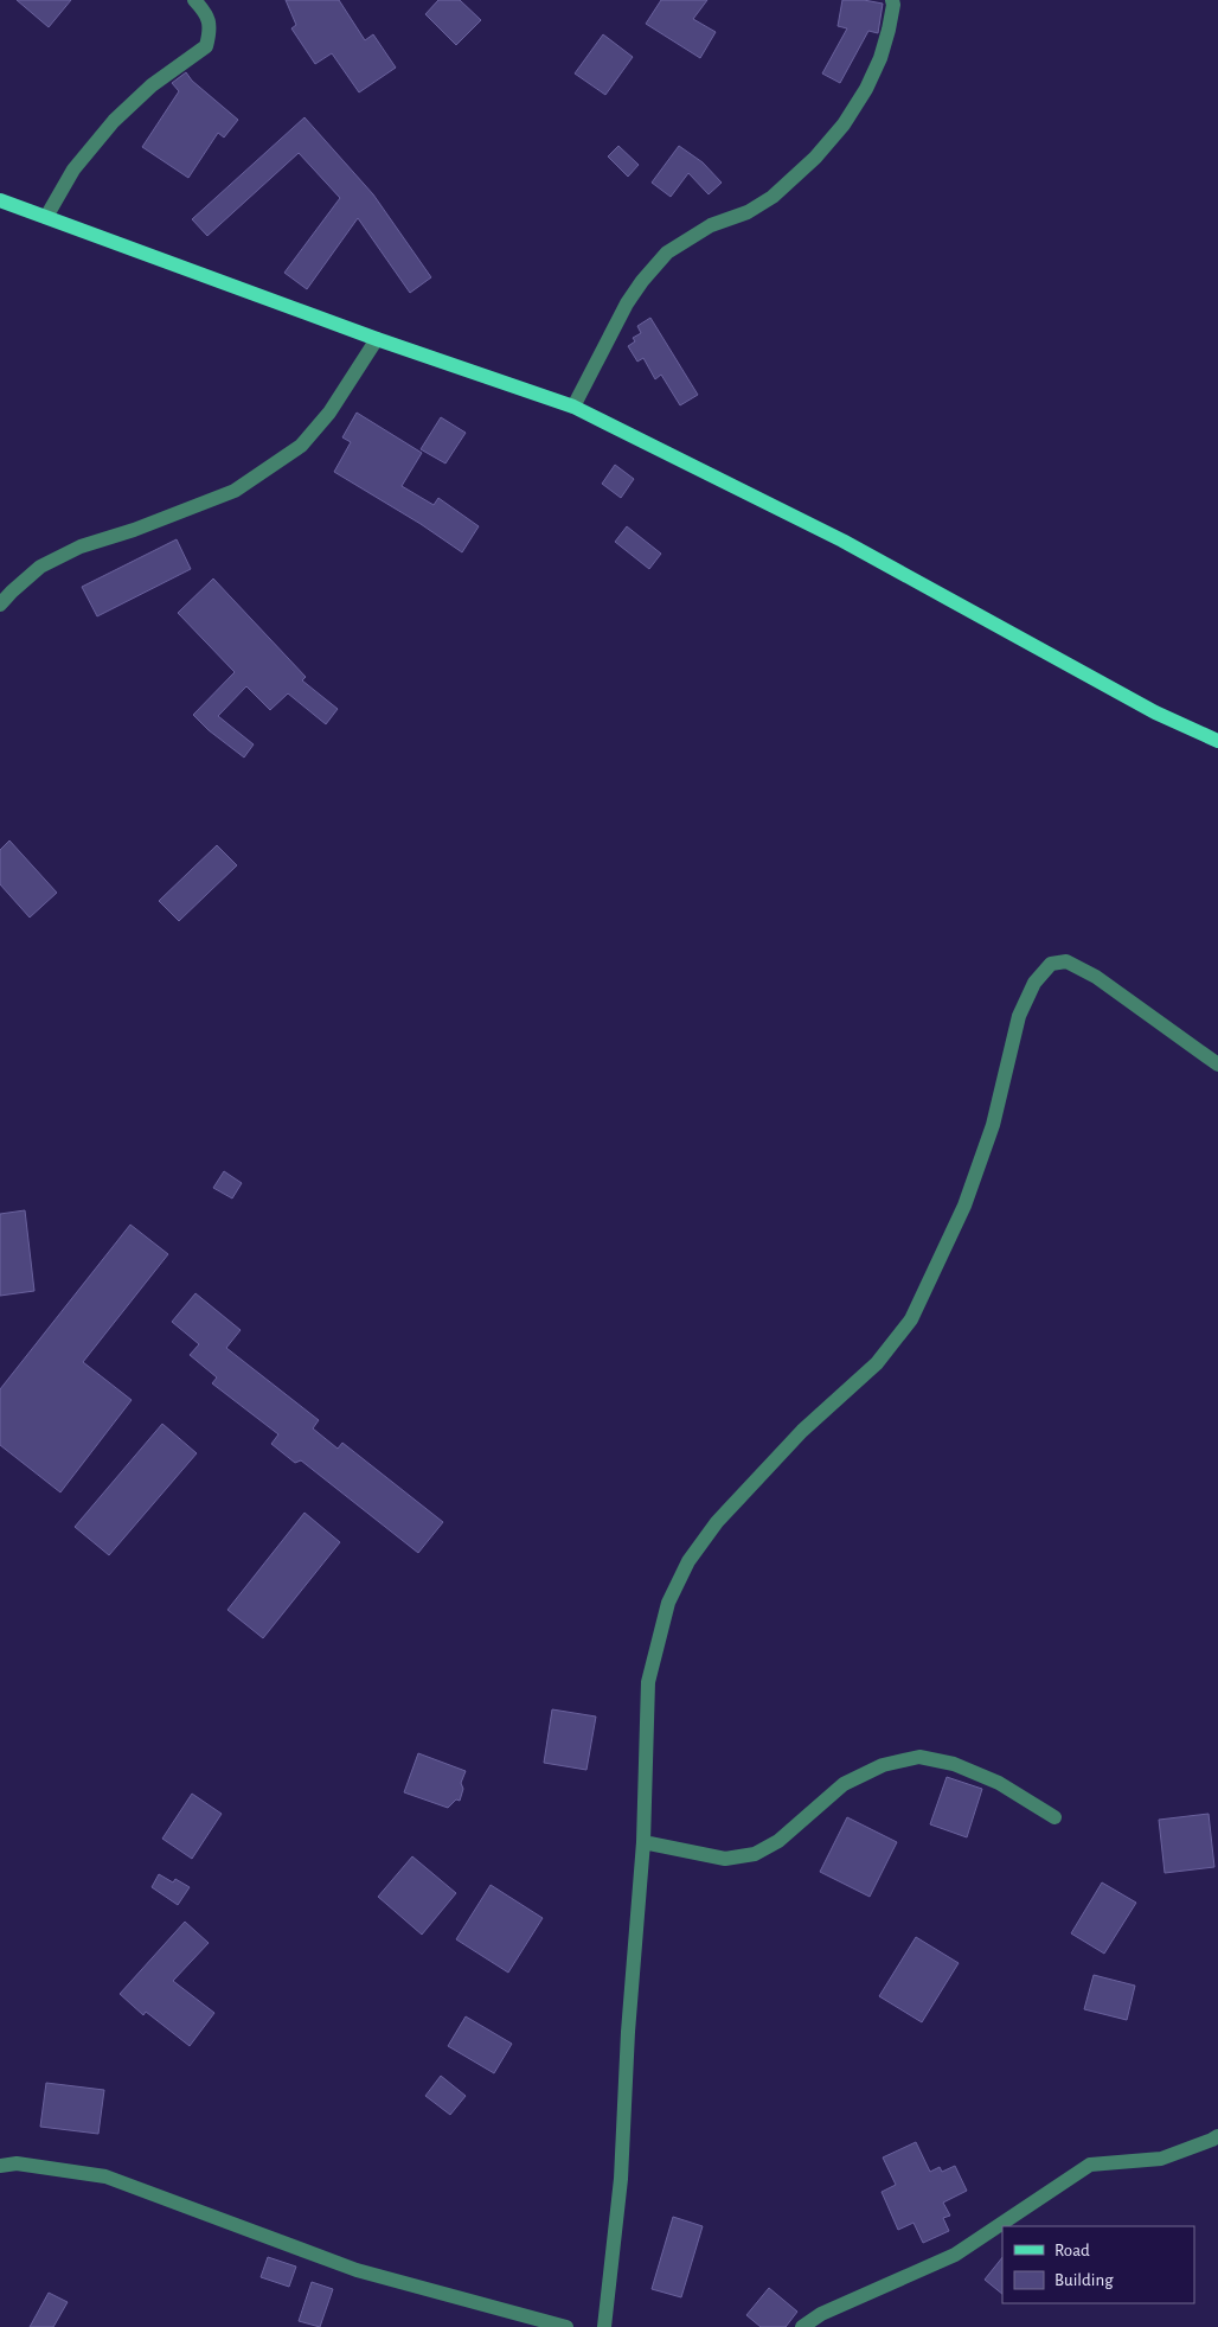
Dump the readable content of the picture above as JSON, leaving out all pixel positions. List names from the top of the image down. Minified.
{"legend":["Road","Building"]}
